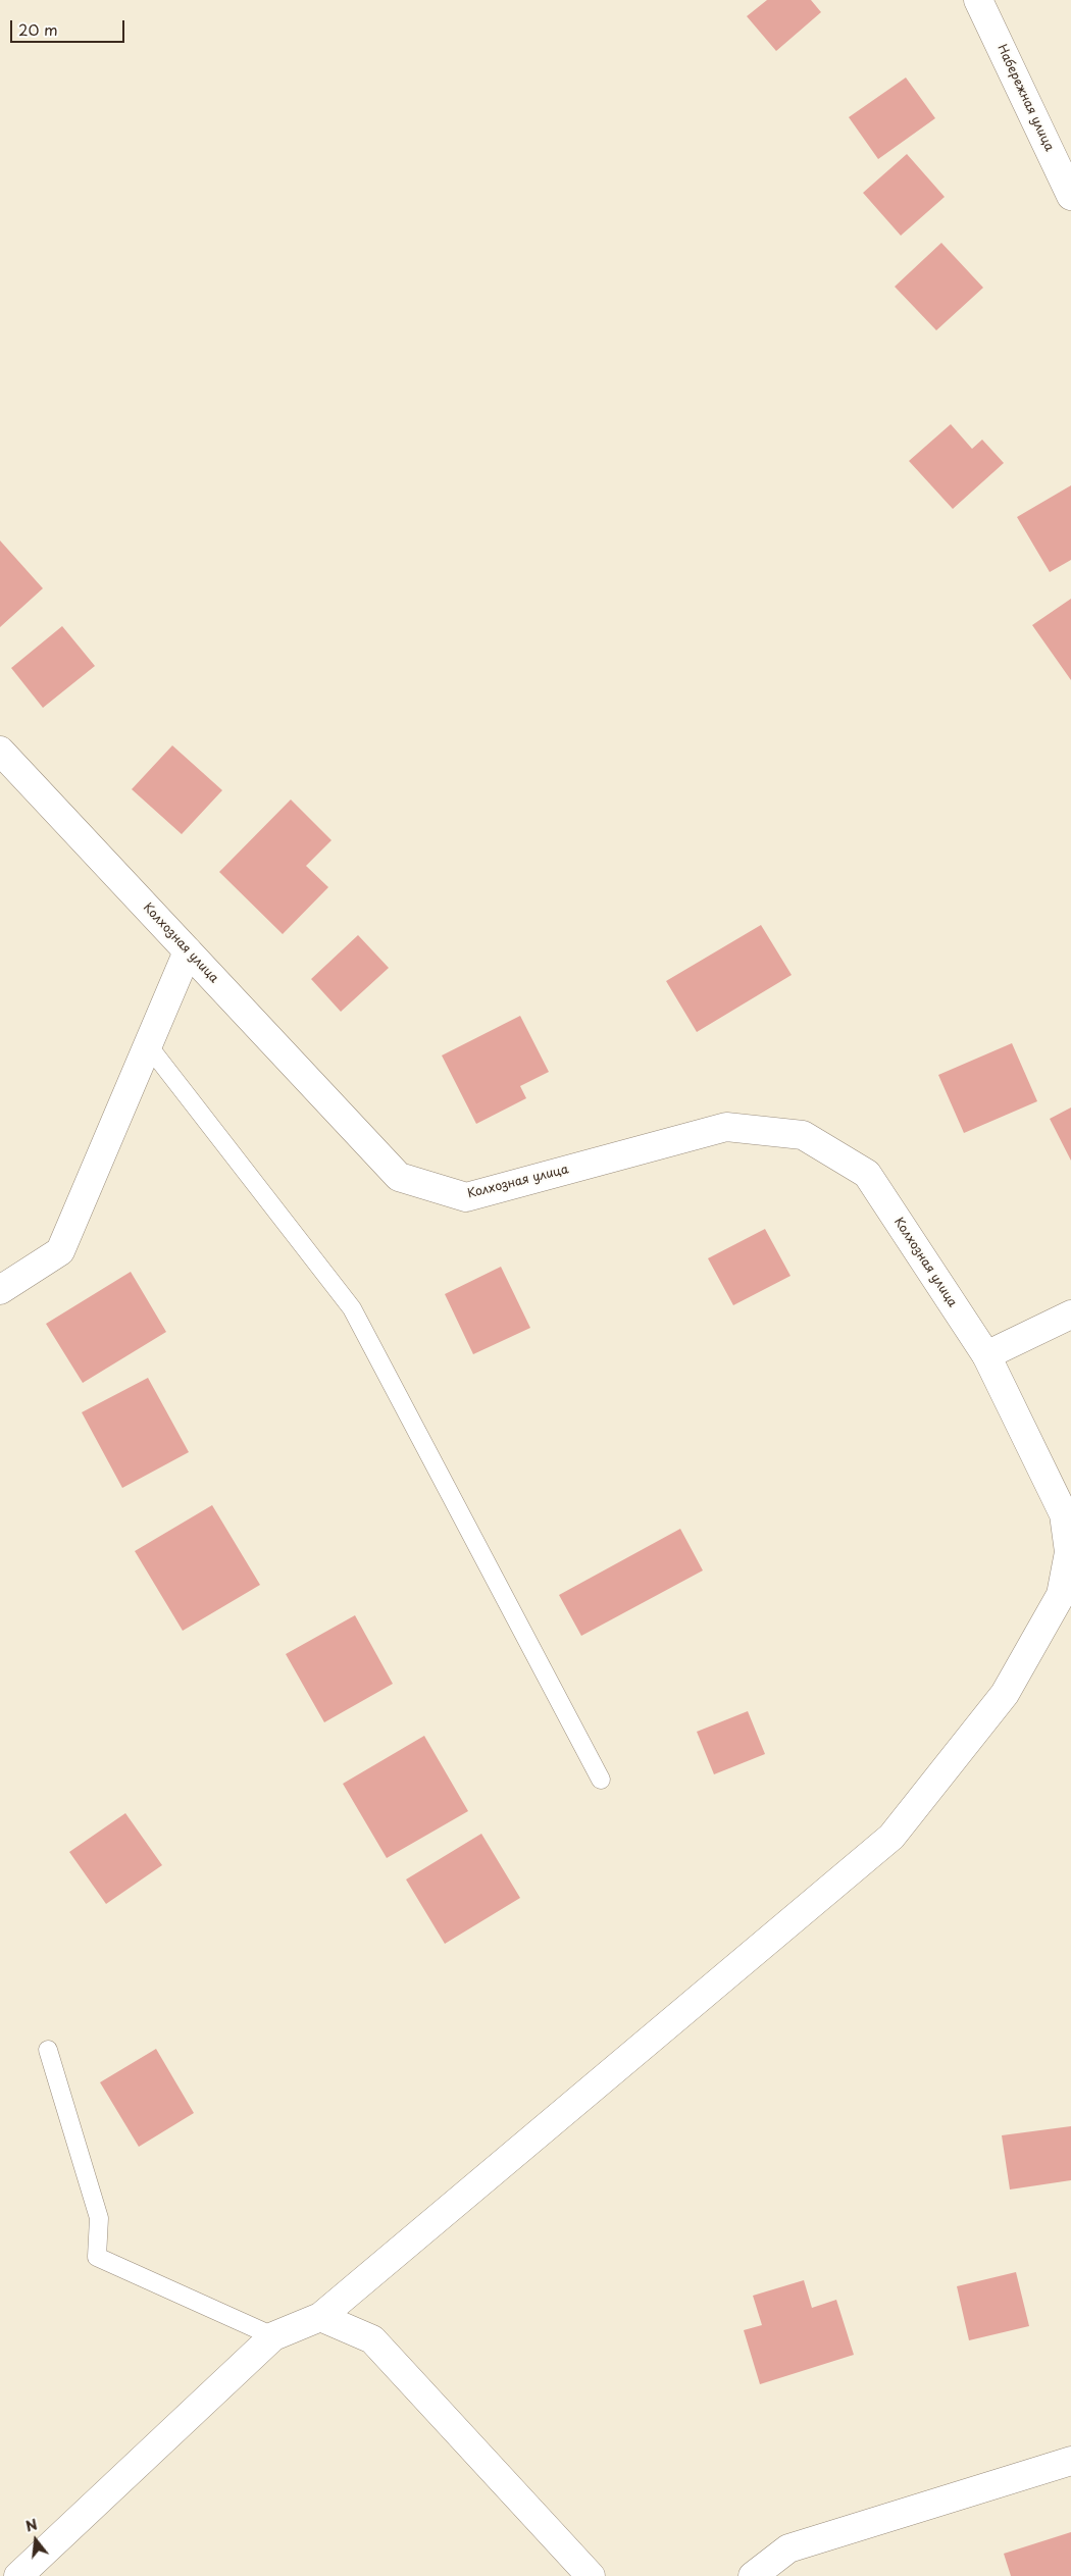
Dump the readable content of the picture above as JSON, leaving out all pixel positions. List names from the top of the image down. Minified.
{"streets":{"street":["Набережная улица","Колхозная улица"]},"scale_bar":"20 m","north":"top"}
